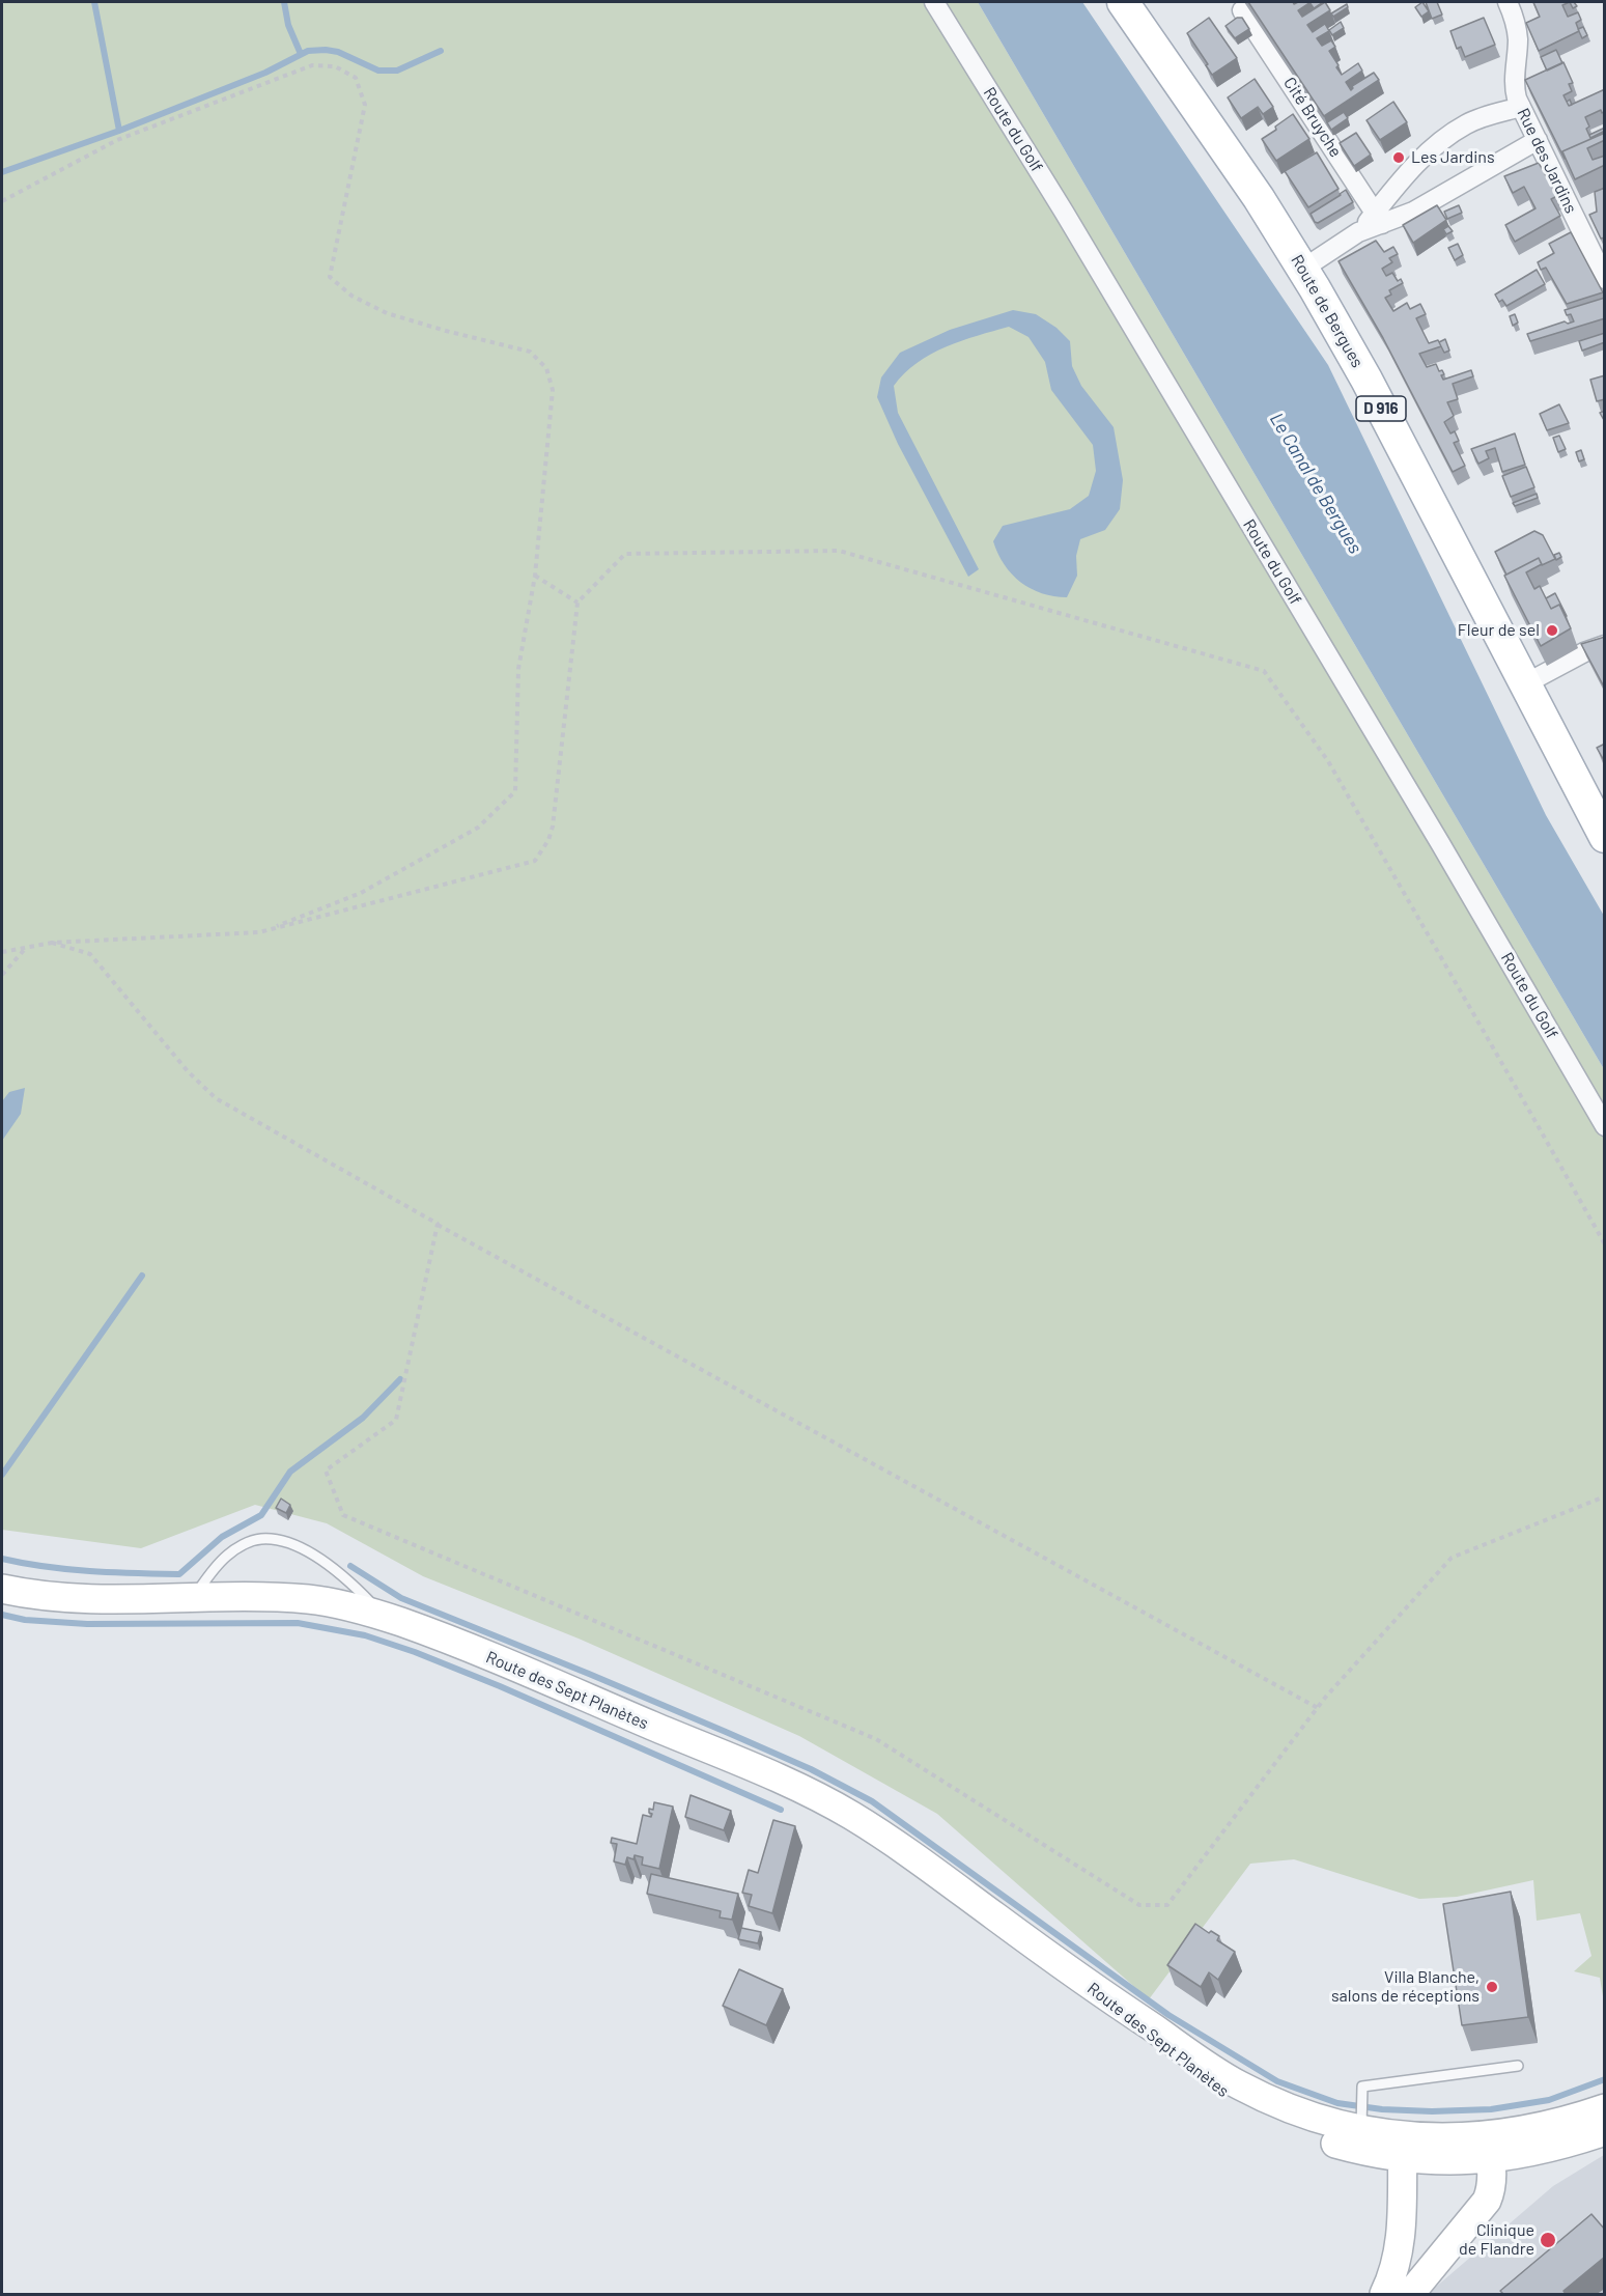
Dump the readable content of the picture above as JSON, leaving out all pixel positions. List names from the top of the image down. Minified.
{"streets":{"main road":["Route de Bergues","D 916","Route des Sept Planètes"],"street":["Cité Bruyche","Route du Golf","Rue des Jardins"]},"water":["Le Canal de Bergues"],"places":["Les Jardins","Fleur de sel","Villa Blanche, salons de réceptions","Clinique de Flandre"]}
